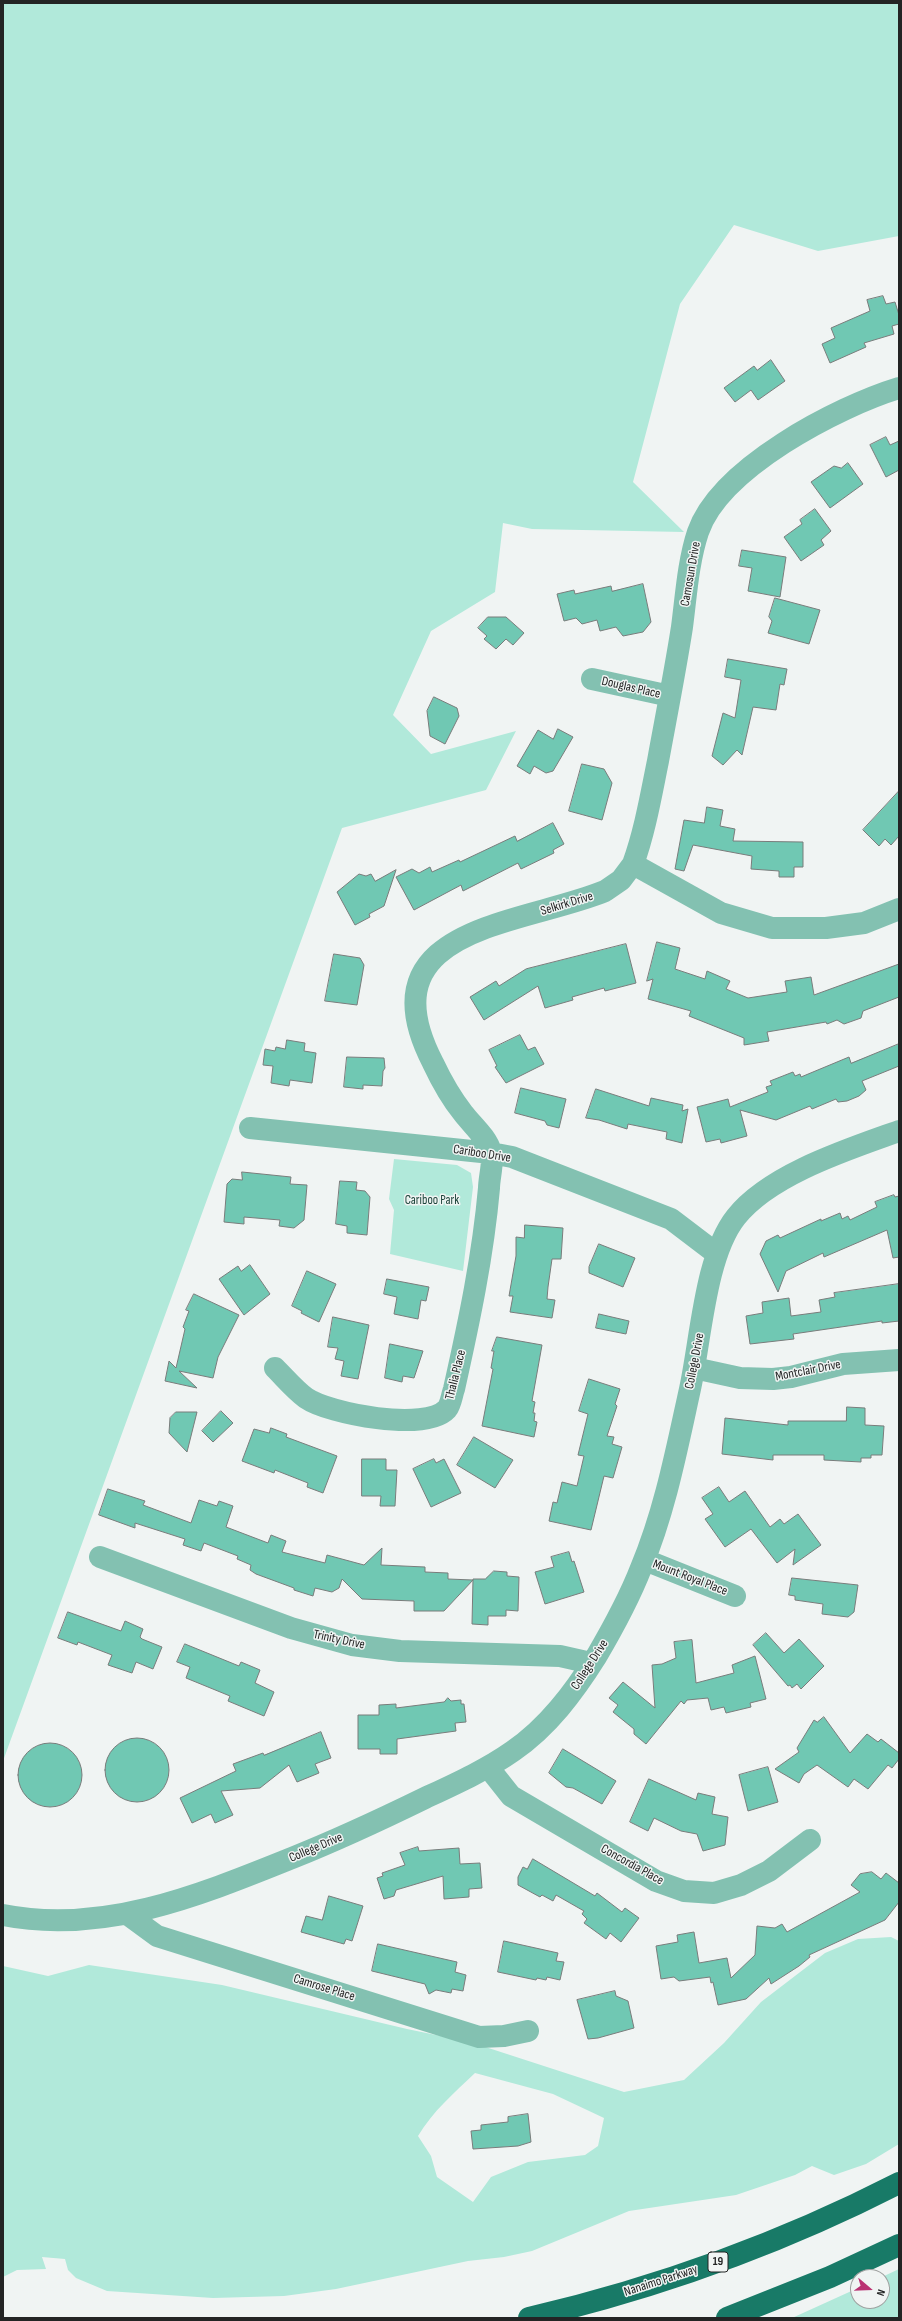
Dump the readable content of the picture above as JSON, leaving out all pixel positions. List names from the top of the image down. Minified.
{"streets":{"highway":["19","Nanaimo Parkway"],"street":["Camosun Drive","Douglas Place","Selkirk Drive","Cariboo Drive","College Drive","Montclair Drive","Thalia Place","Mount Royal Place","Trinity Drive","Concordia Place","Camrose Place"]},"crossings":[["Camosun Drive","Douglas Place"],["Camosun Drive","Selkirk Drive"],["Selkirk Drive","Cariboo Drive"],["Selkirk Drive","Thalia Place"],["Cariboo Drive","College Drive"],["Cariboo Drive","Thalia Place"],["College Drive","Montclair Drive"],["College Drive","Mount Royal Place"],["College Drive","Trinity Drive"],["College Drive","Concordia Place"],["College Drive","Camrose Place"]],"parks":["Cariboo Park"],"north":"right"}
